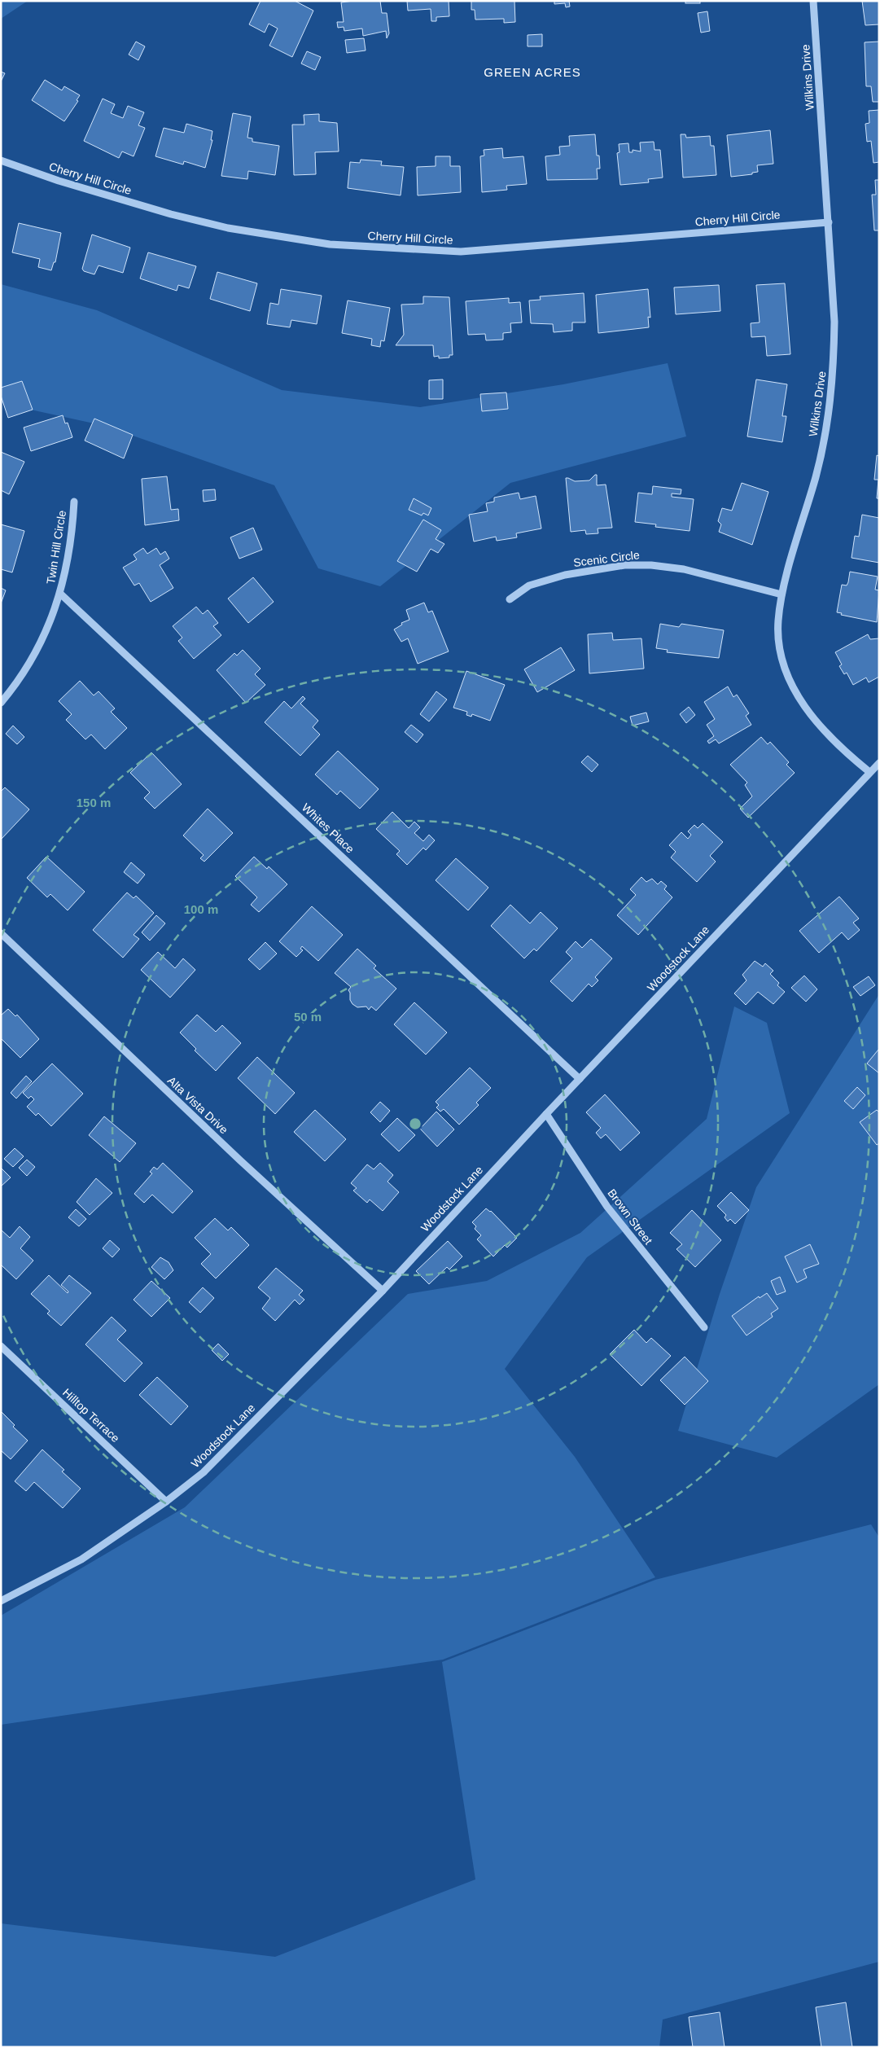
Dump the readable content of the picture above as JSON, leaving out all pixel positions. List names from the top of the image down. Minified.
{"streets":{"street":["Wilkins Drive","Cherry Hill Circle","Twin Hill Circle","Scenic Circle","Whites Place","Woodstock Lane","Alta Vista Drive","Brown Street","Hilltop Terrace"]},"crossings":[["Wilkins Drive","Cherry Hill Circle"],["Wilkins Drive","Scenic Circle"],["Wilkins Drive","Woodstock Lane"],["Twin Hill Circle","Whites Place"],["Whites Place","Woodstock Lane"],["Woodstock Lane","Alta Vista Drive"],["Woodstock Lane","Brown Street"],["Woodstock Lane","Hilltop Terrace"]],"districts":["GREEN ACRES"],"rings":["150 m","100 m","50 m"]}
